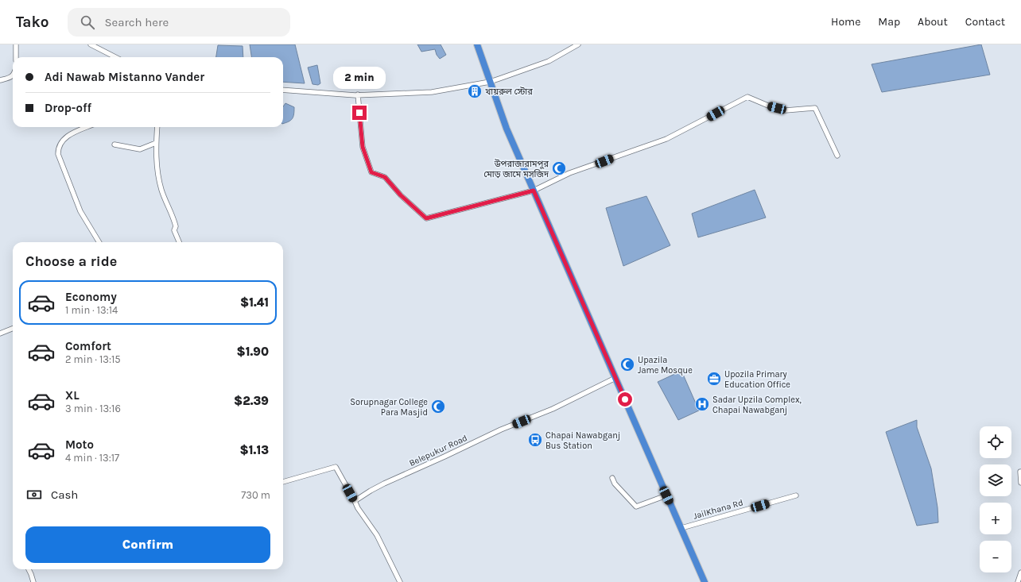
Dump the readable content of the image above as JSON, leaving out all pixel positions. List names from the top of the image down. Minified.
{"streets":{"street":["Belepukur Road","JailKhana Rd"]},"places":{"building":["খায়রুল স্টোর"],"mosque":["উপরাজারামপুর মোড় জামে মসজিদ","Upazila Jame Mosque","Sorupnagar College Para Masjid"],"office":["Upozila Primary Education Office"],"hospital":["Sadar Upzila Complex, Chapai Nawabganj"],"bus stop":["Chapai Nawabganj Bus Station"]},"page":{"header":"Tako","search":"Search here","nav":["Home","Map","About","Contact"],"banner":["Adi Nawab Mistanno Vander","Drop-off"],"bubble":"2 min","heading":"Choose a ride","list":[{"name":"Economy","note":"1 min · 13:14","value":"$1.41"},{"name":"Comfort","note":"2 min · 13:15","value":"$1.90"},{"name":"XL","note":"3 min · 13:16","value":"$2.39"},{"name":"Moto","note":"4 min · 13:17","value":"$1.13"}],"map_buttons":["+","−"],"pay":["Cash","730 m"],"buttons":"Confirm"}}
